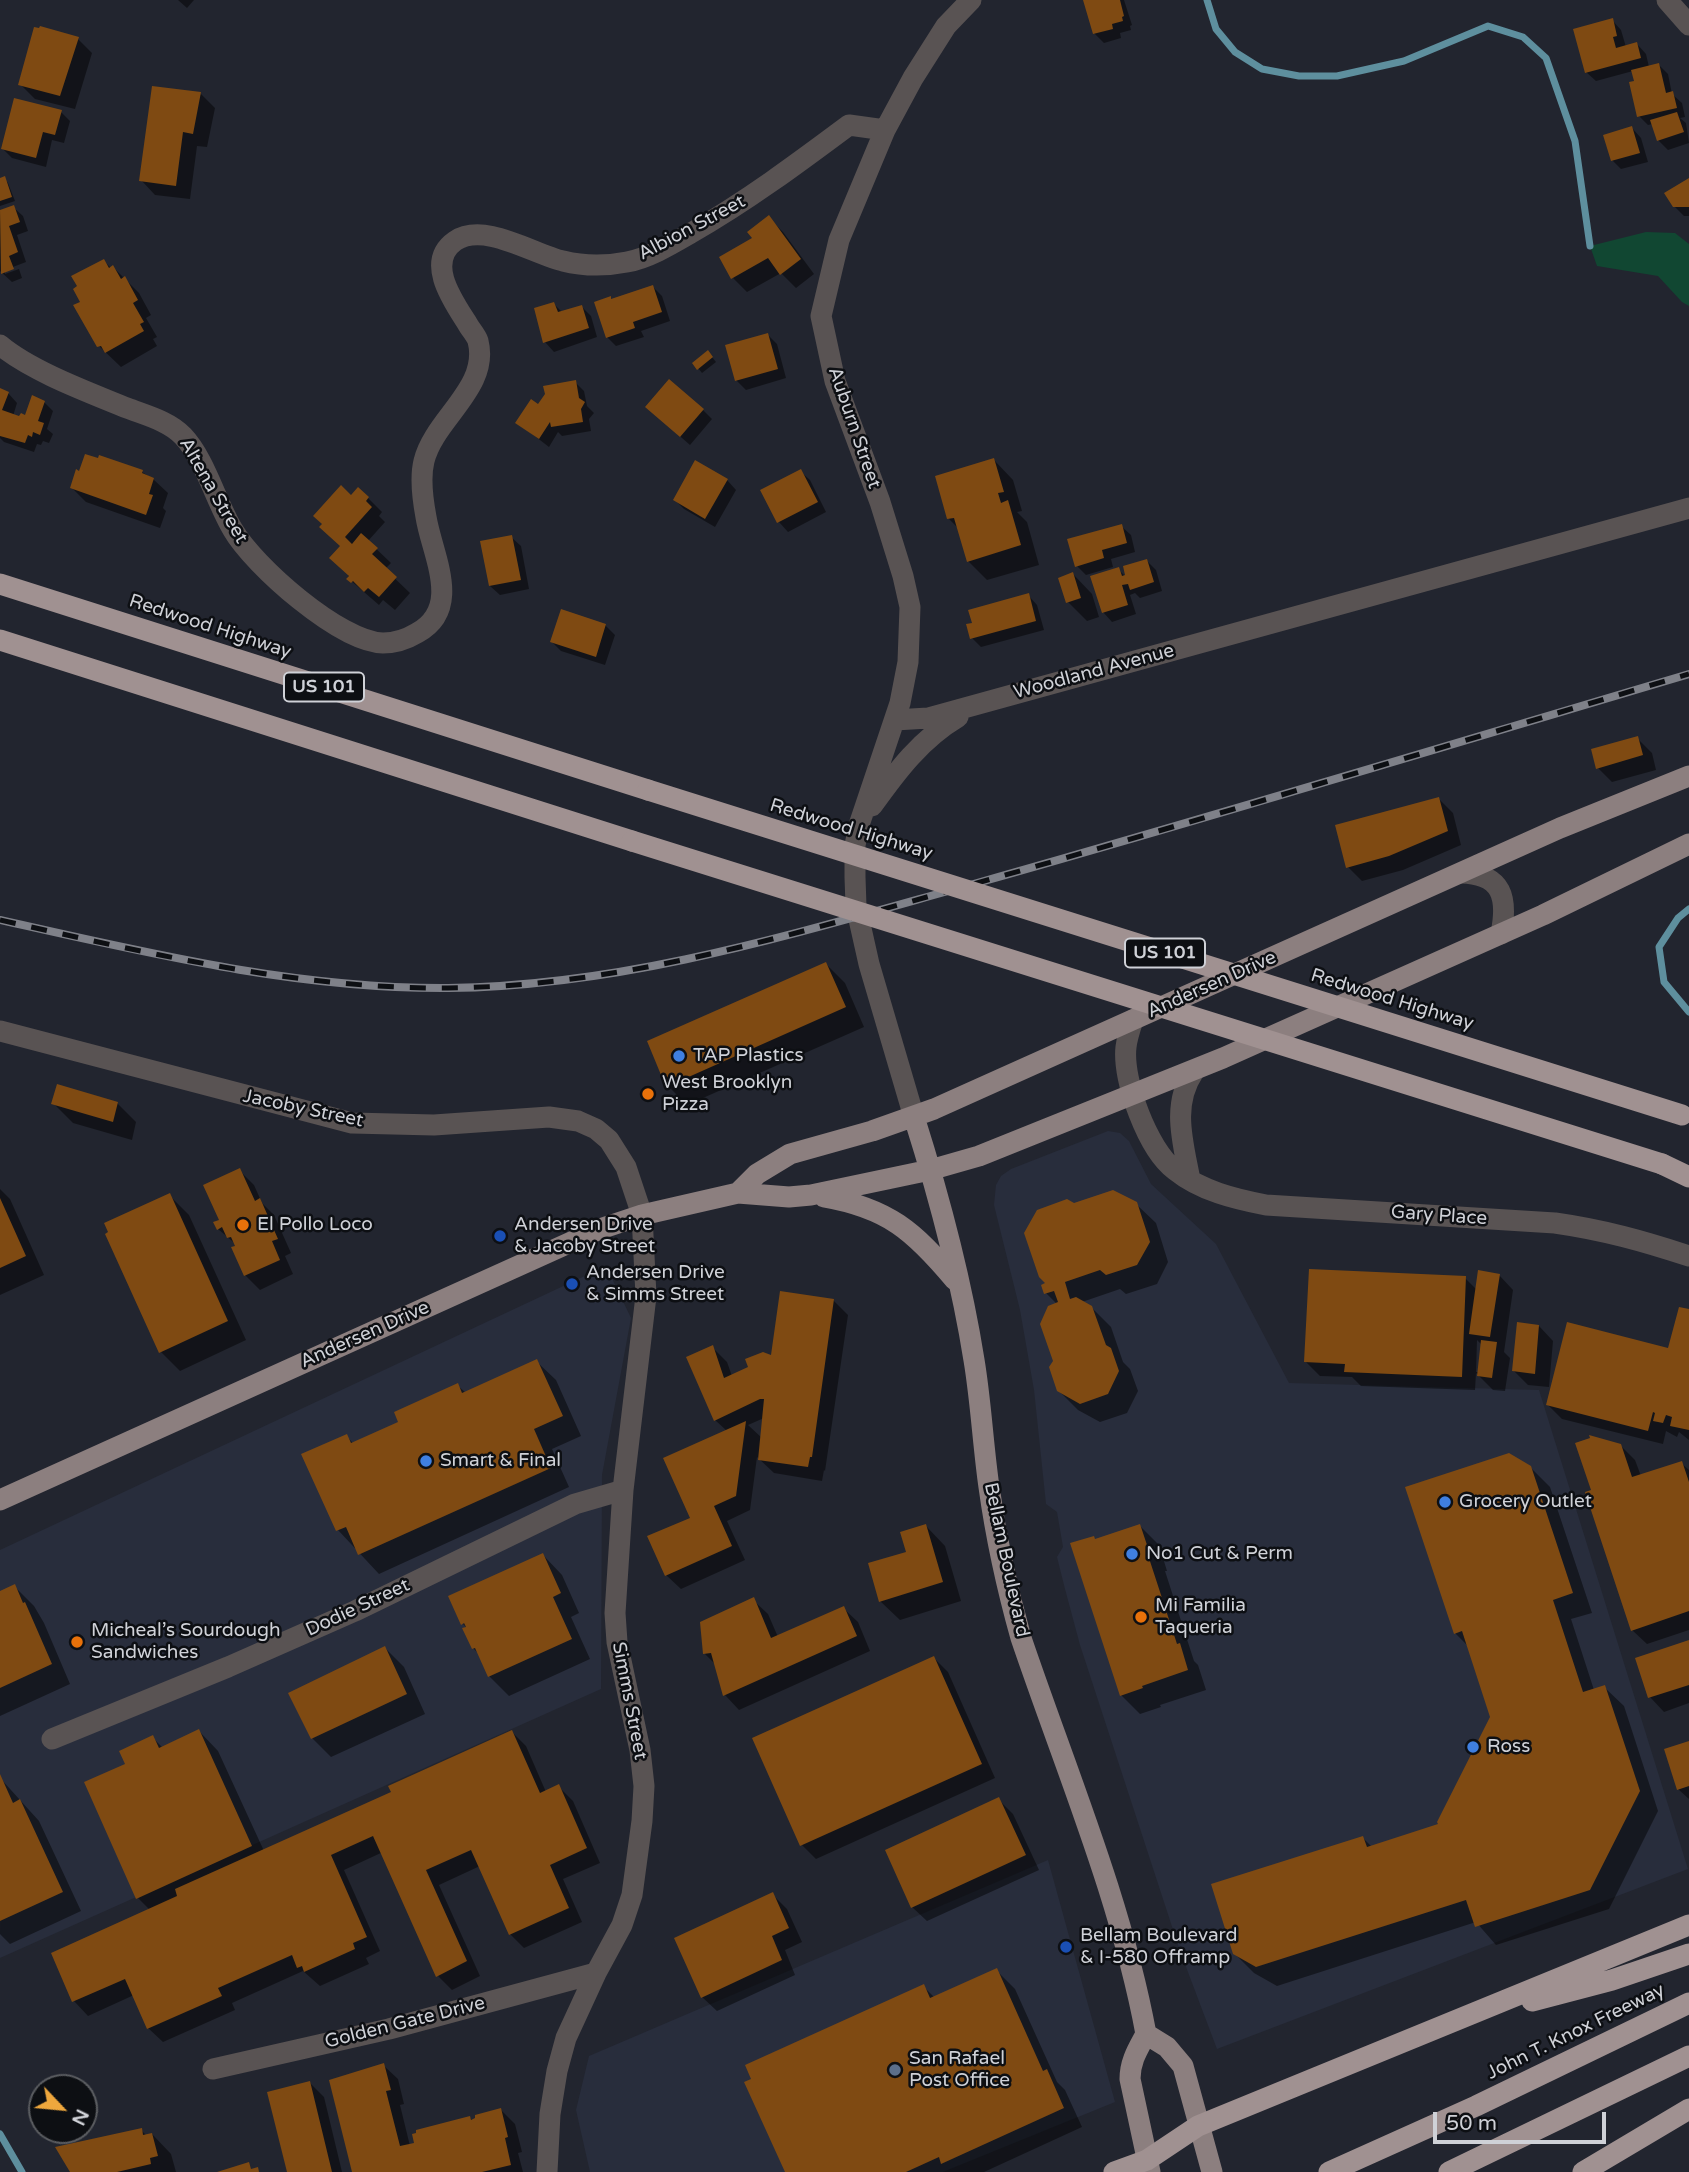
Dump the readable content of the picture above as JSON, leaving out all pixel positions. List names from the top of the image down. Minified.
{"streets":{"highway":["Redwood Highway","US 101","John T. Knox Freeway"],"main road":["Andersen Drive","Bellam Boulevard"],"street":["Albion Street","Auburn Street","Altena Street","Woodland Avenue","Jacoby Street","Gary Place","Dodie Street","Simms Street","Golden Gate Drive"]},"crossings":[["Albion Street","Auburn Street"],["Albion Street","Altena Street"],["Auburn Street","Woodland Avenue"],["Andersen Drive","Jacoby Street"],["Andersen Drive","Gary Place"],["Andersen Drive","Bellam Boulevard"],["Andersen Drive","Simms Street"],["Jacoby Street","Simms Street"],["Dodie Street","Simms Street"],["Simms Street","Golden Gate Drive"]],"places":["TAP Plastics","West Brooklyn Pizza","El Pollo Loco","Andersen Drive & Jacoby Street","Andersen Drive & Simms Street","Smart & Final","Grocery Outlet","No1 Cut & Perm","Mi Familia Taqueria","Micheal’s Sourdough Sandwiches","Ross","Bellam Boulevard & I-580 Offramp","San Rafael Post Office"],"scale_bar":"50 m","north":"bottom right"}
